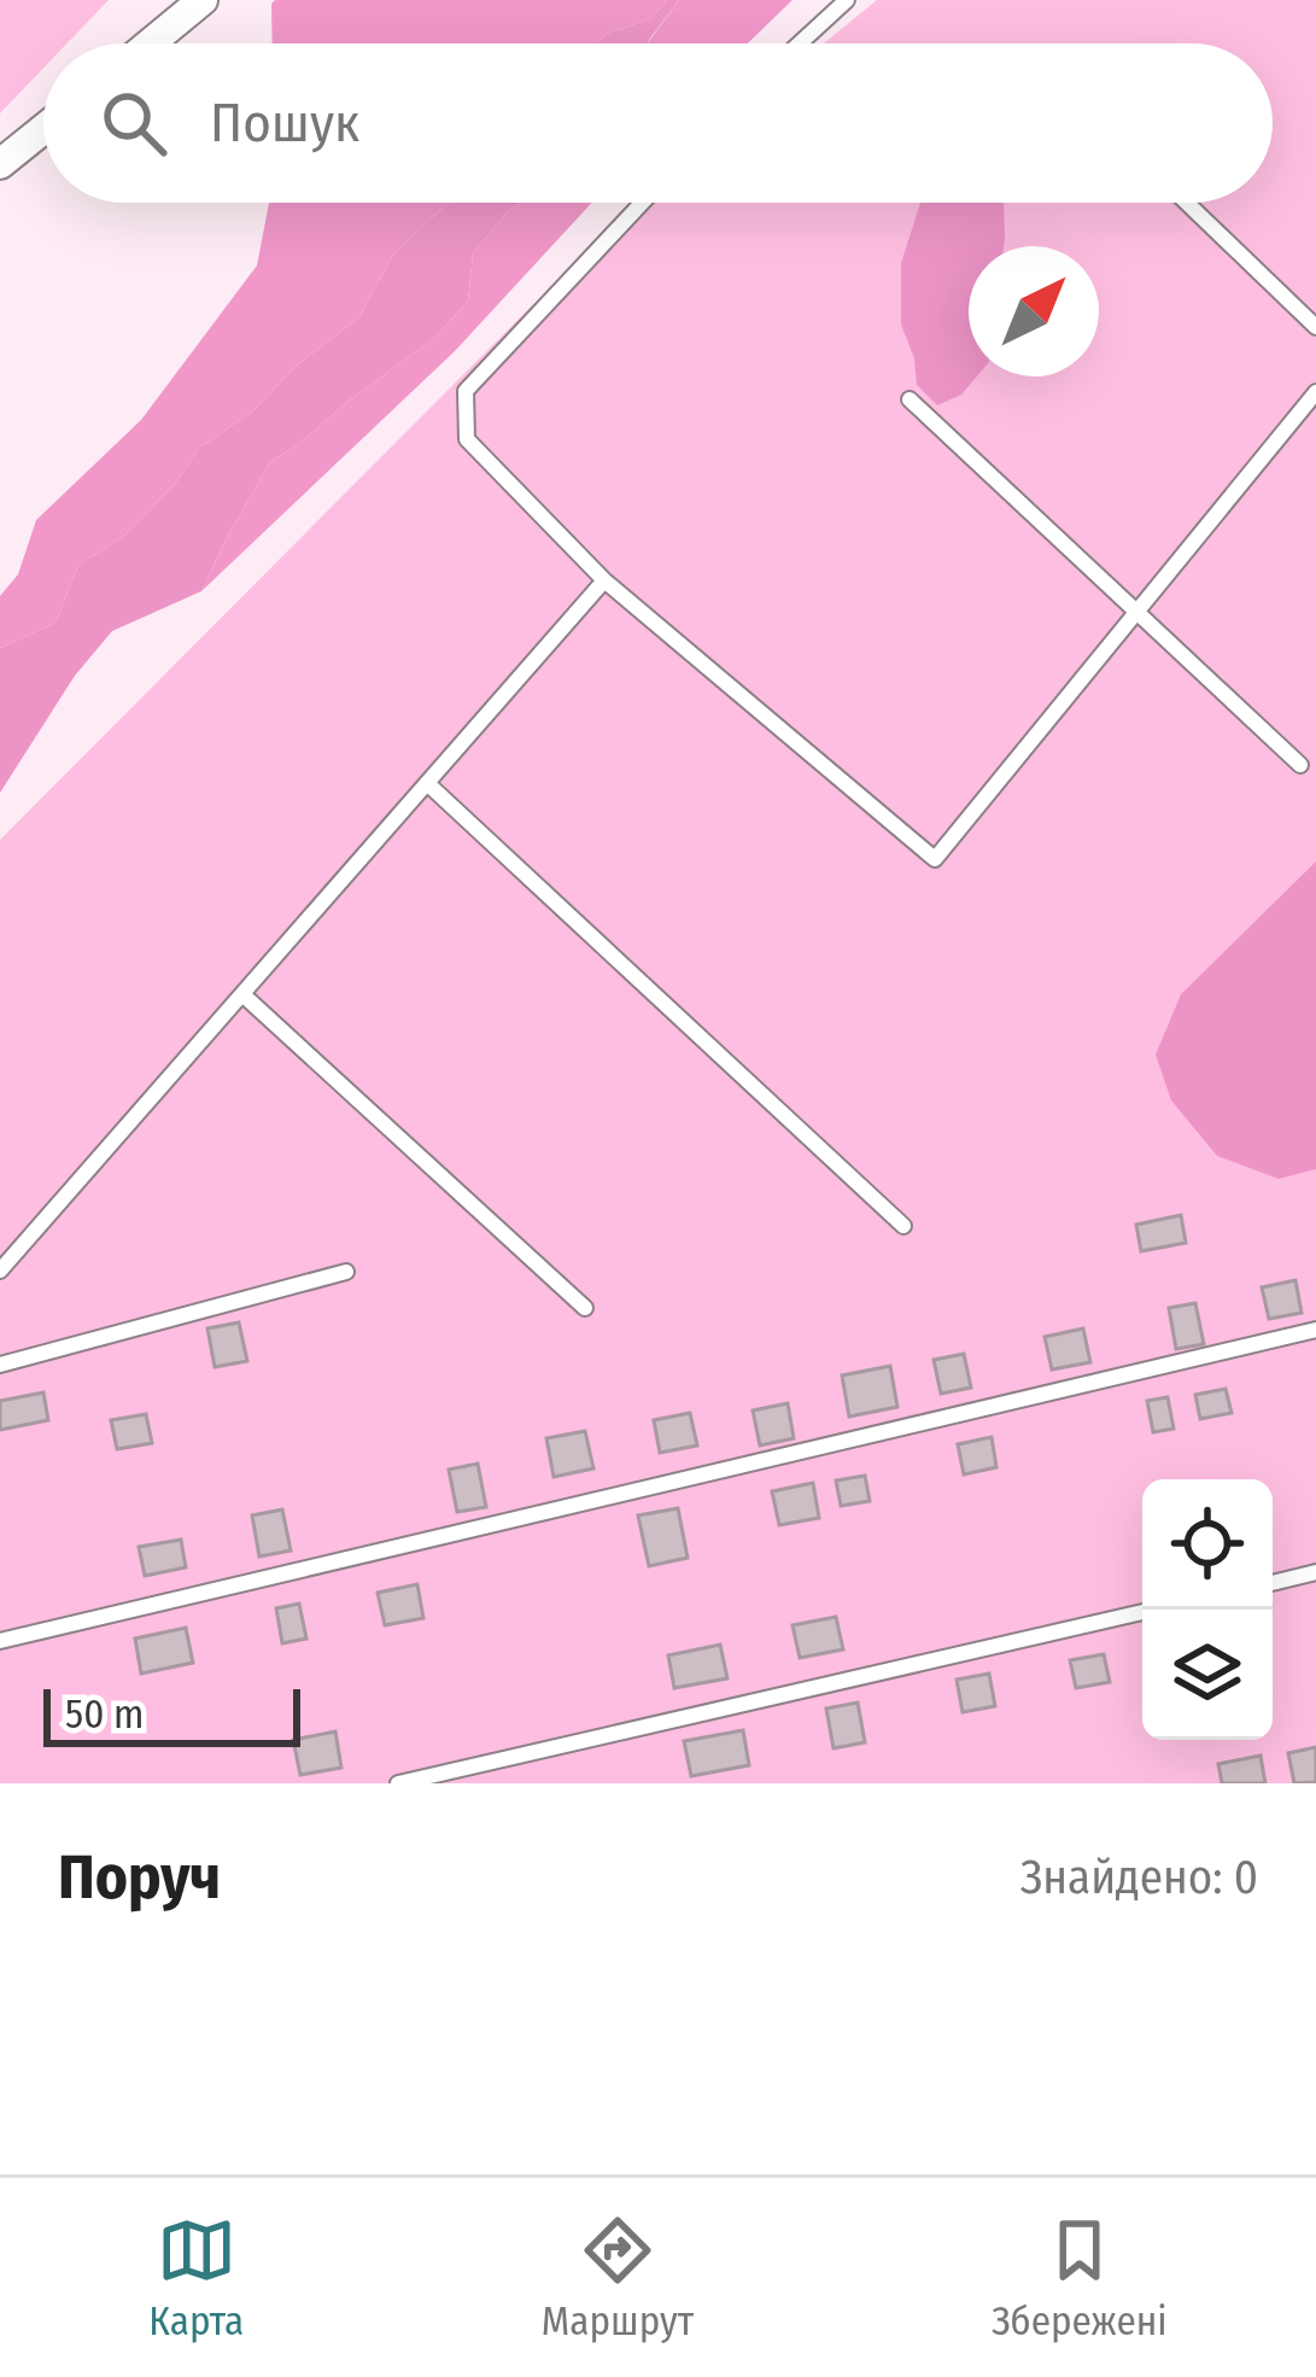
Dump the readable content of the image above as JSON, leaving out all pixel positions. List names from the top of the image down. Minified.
{"scale_bar":"50 m","north":"top right","page":{"search":"Пошук","scale":"50 m","heading":["Поруч","Знайдено: 0"],"nav":["Карта","Маршрут","Збережені"]}}
